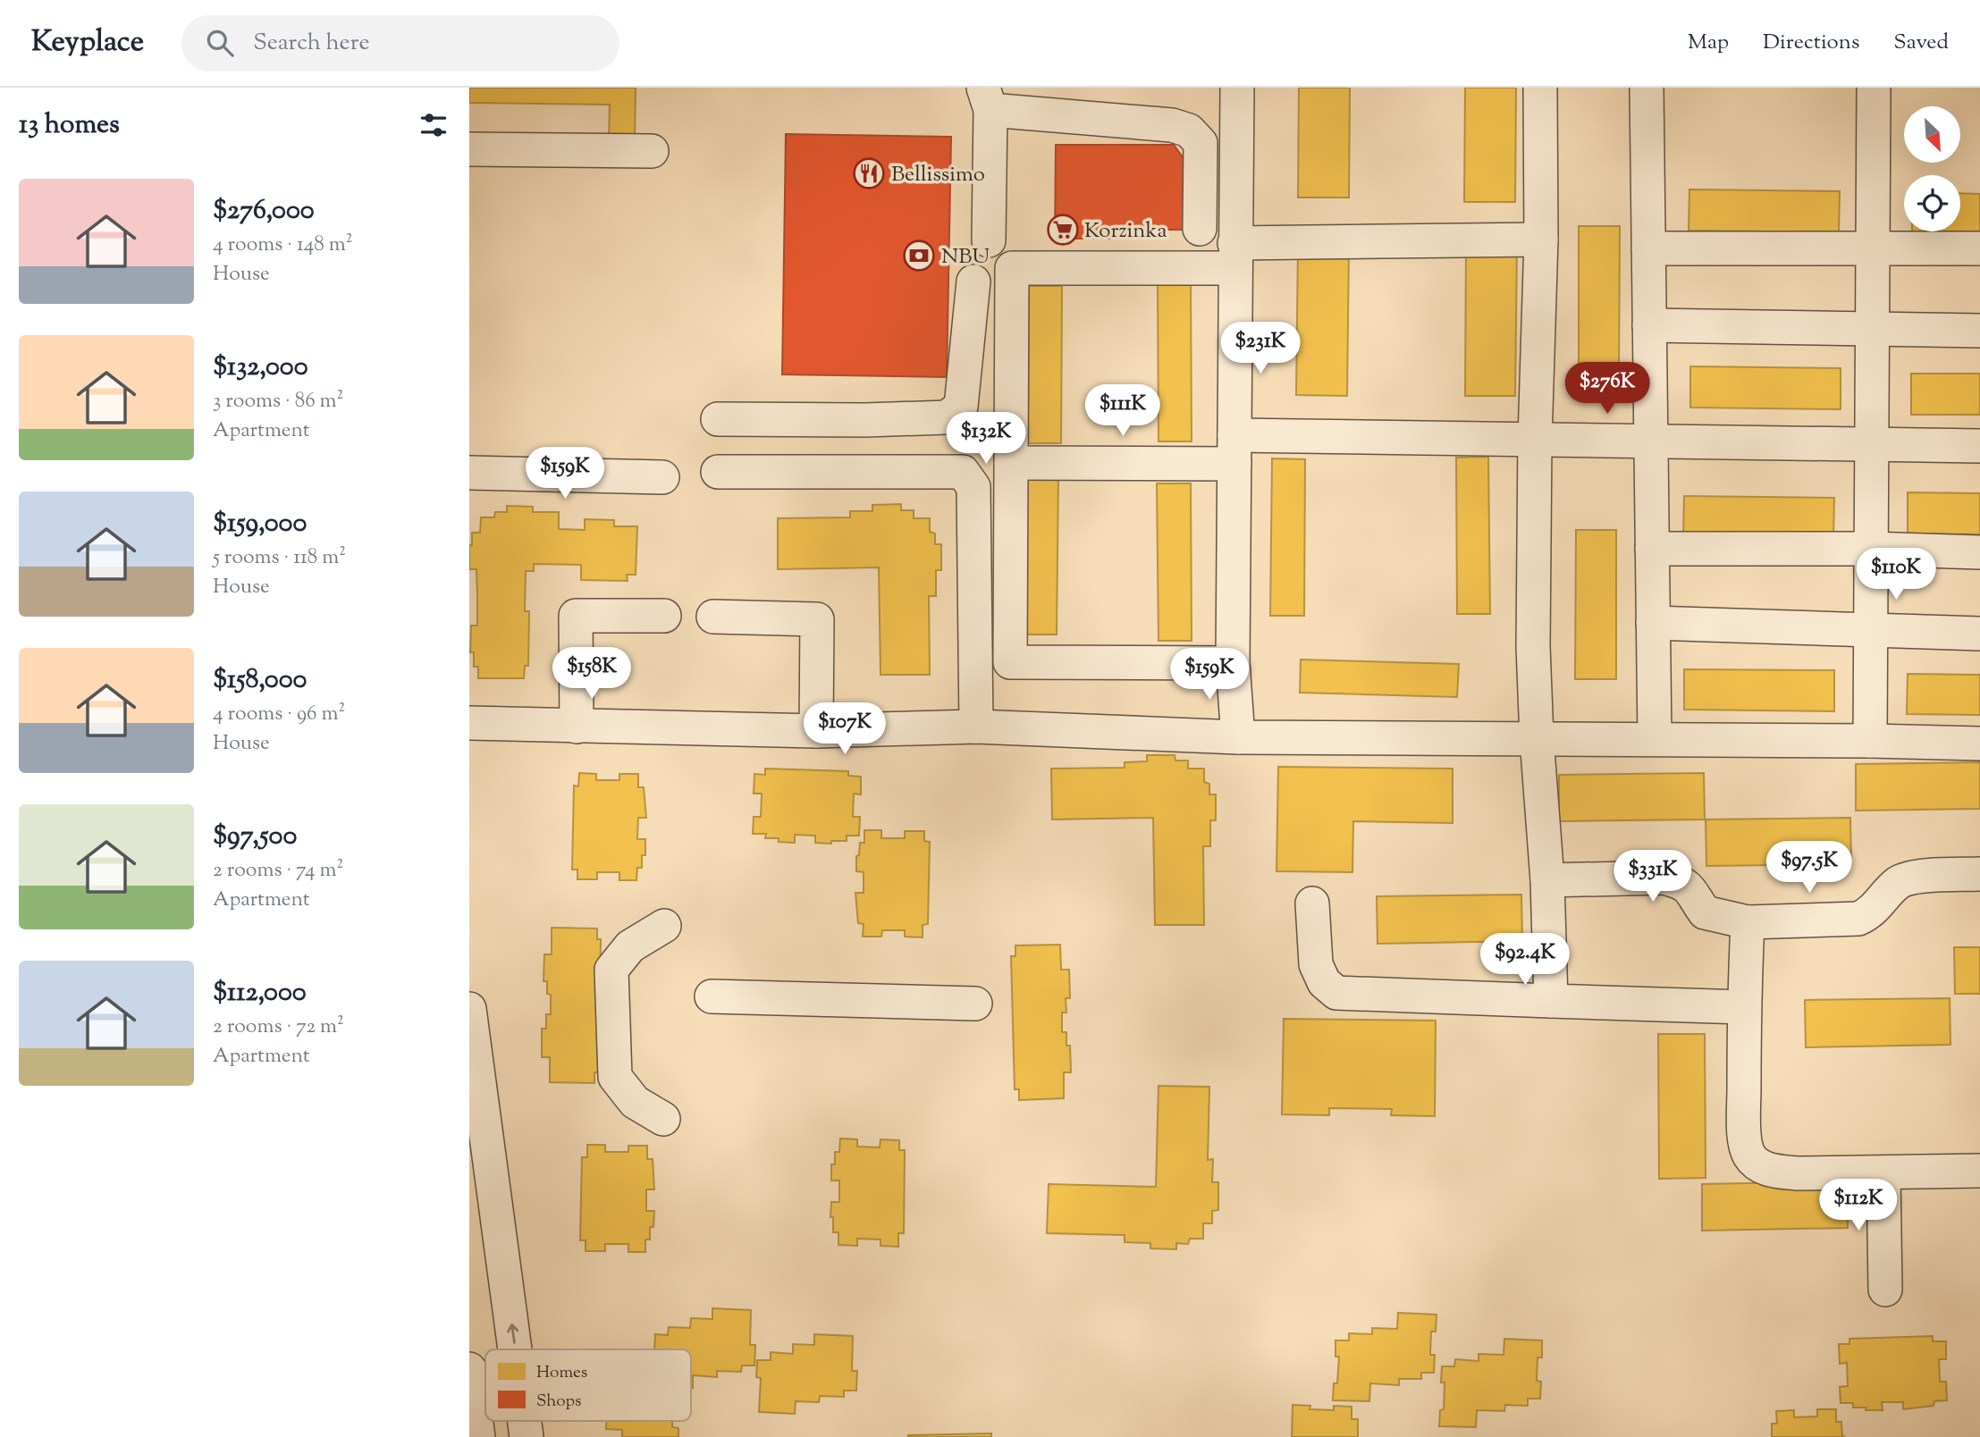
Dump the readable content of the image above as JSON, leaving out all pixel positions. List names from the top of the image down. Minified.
{"places":{"restaurant":["Bellissimo"],"supermarket":["Korzinka"],"bank":["NBU"]},"legend":["Homes","Shops"],"north":"bottom right","page":{"header":"Keyplace","search":"Search here","nav":["Map","Directions","Saved"],"heading":"13 homes","list":[{"name":"$276,000","note":"4 rooms · 148 m² · House"},{"name":"$132,000","note":"3 rooms · 86 m² · Apartment"},{"name":"$159,000","note":"5 rooms · 118 m² · House"},{"name":"$158,000","note":"4 rooms · 96 m² · House"},{"name":"$97,500","note":"2 rooms · 74 m² · Apartment"},{"name":"$112,000","note":"2 rooms · 72 m² · Apartment"}],"price":["$231K","$276K","$111K","$132K","$159K","$110K","$158K","$159K","$107K","$97.5K","$331K","$92.4K","$112K"]}}
